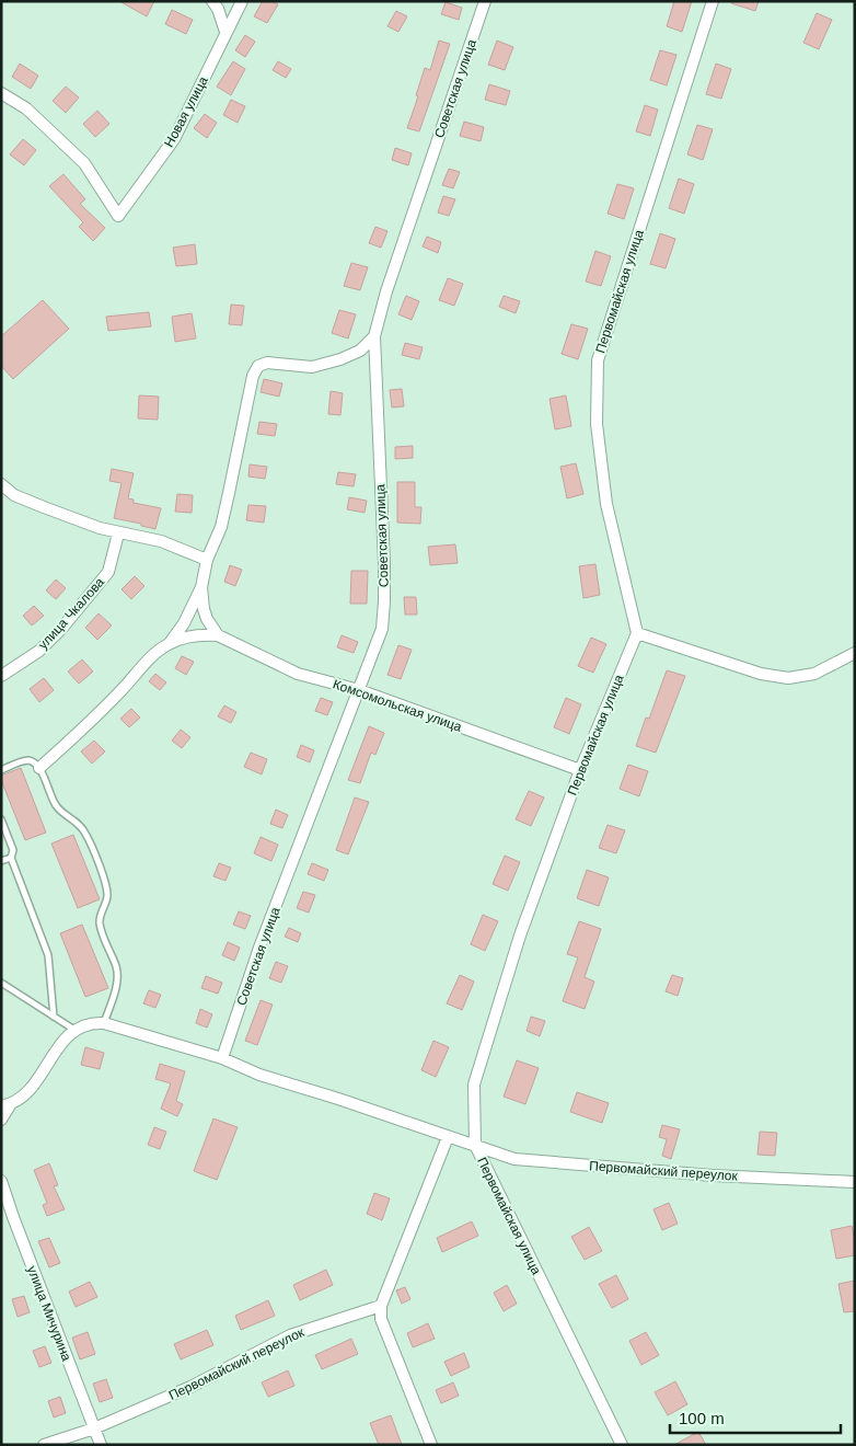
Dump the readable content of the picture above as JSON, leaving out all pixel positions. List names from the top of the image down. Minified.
{"streets":{"street":["Советская улица","Новая улица","Первомайская улица","улица Чкалова","Комсомольская улица","Первомайский переулок","улица Мичурина"]},"crossings":[["Советская улица","Комсомольская улица"],["Советская улица","Первомайский переулок"],["Первомайская улица","Комсомольская улица"],["Первомайская улица","Первомайский переулок"],["Первомайский переулок","улица Мичурина"]],"scale_bar":"100 m"}
